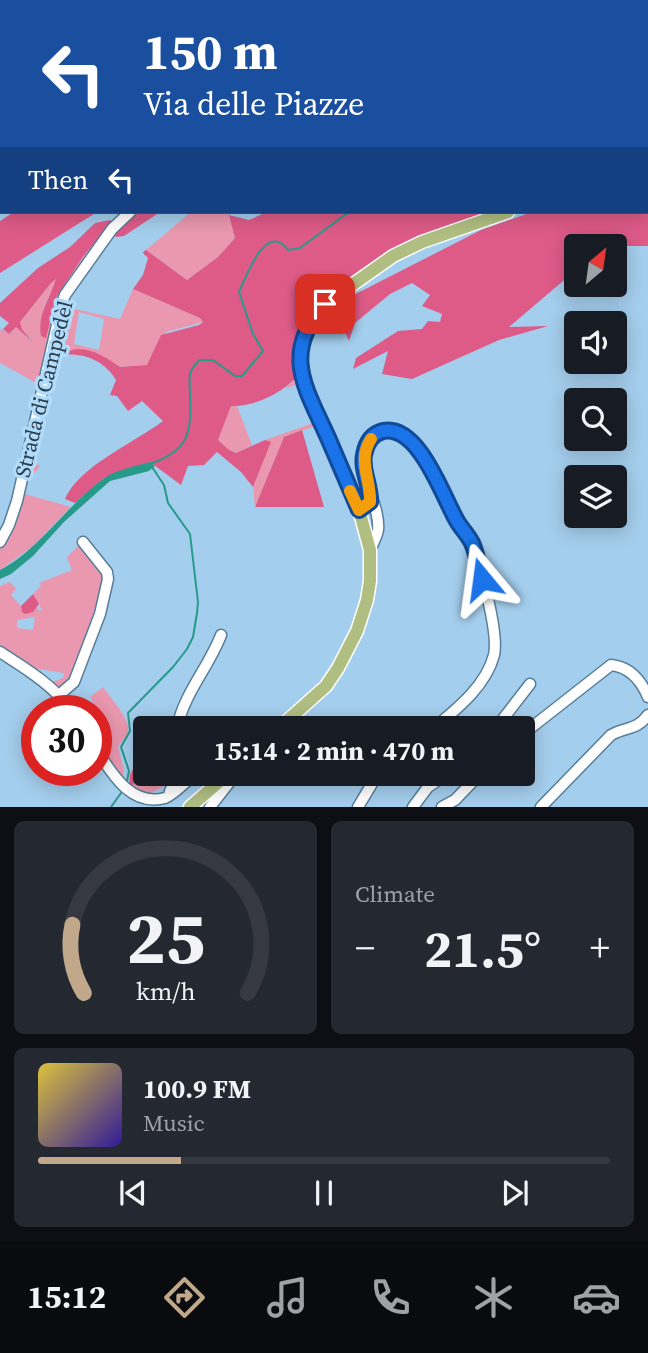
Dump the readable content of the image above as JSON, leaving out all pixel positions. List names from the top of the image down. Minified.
{"streets":{"street":["Strada di Campedèl"]},"north":"top right","page":{"turn":["150 m","Via delle Piazze"],"then":"Then","limit":"30","trip":"15:14 · 2 min · 470 m","tile":"Climate","heat":["−","21.5°","+"],"song":["100.9 FM","Music"],"tabs":"15:12","gauge":["25","km/h"]}}
